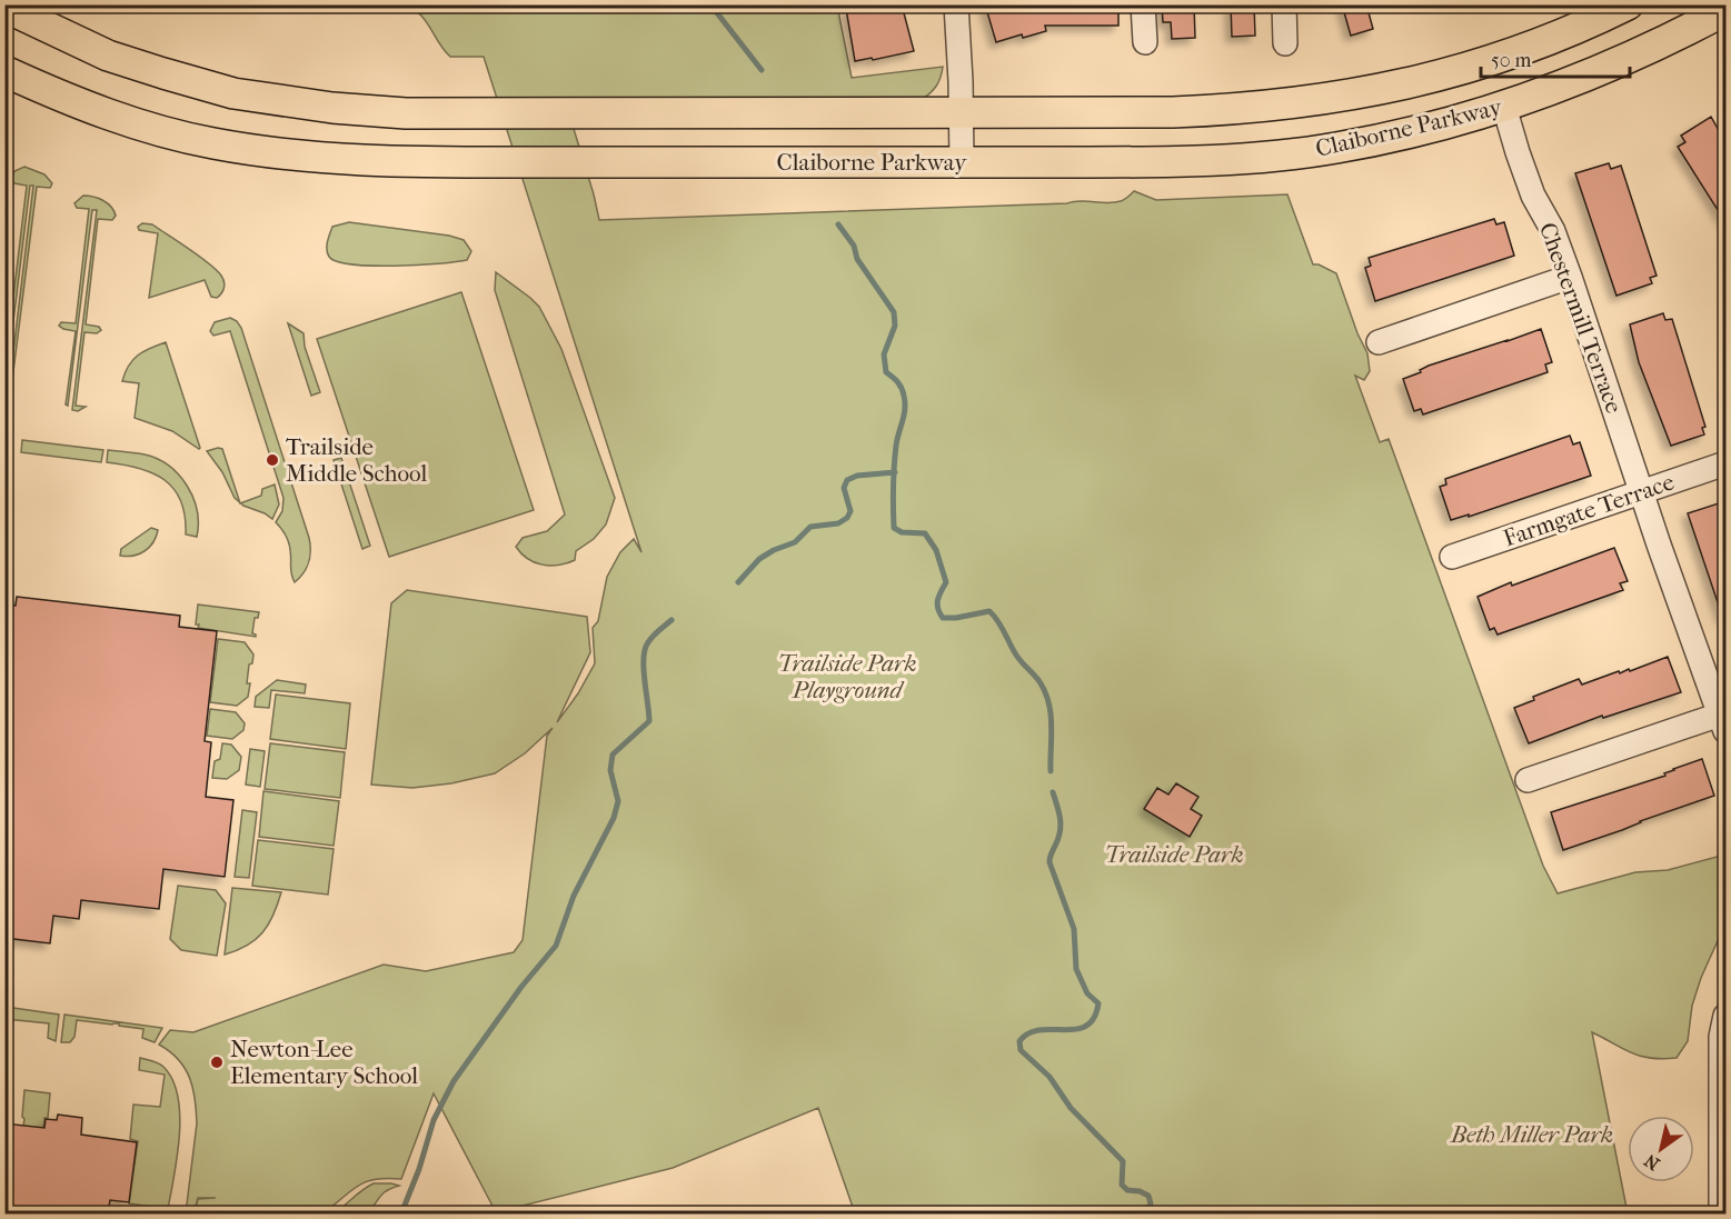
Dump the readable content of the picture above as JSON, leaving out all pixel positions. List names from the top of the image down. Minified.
{"streets":{"main road":["Claiborne Parkway"],"street":["Chestermill Terrace","Farmgate Terrace"]},"crossings":[["Claiborne Parkway","Chestermill Terrace"],["Chestermill Terrace","Farmgate Terrace"]],"parks":["Trailside Park Playground","Trailside Park","Beth Miller Park"],"places":["Trailside Middle School","Newton-Lee Elementary School"],"scale_bar":"50 m","north":"bottom left"}
